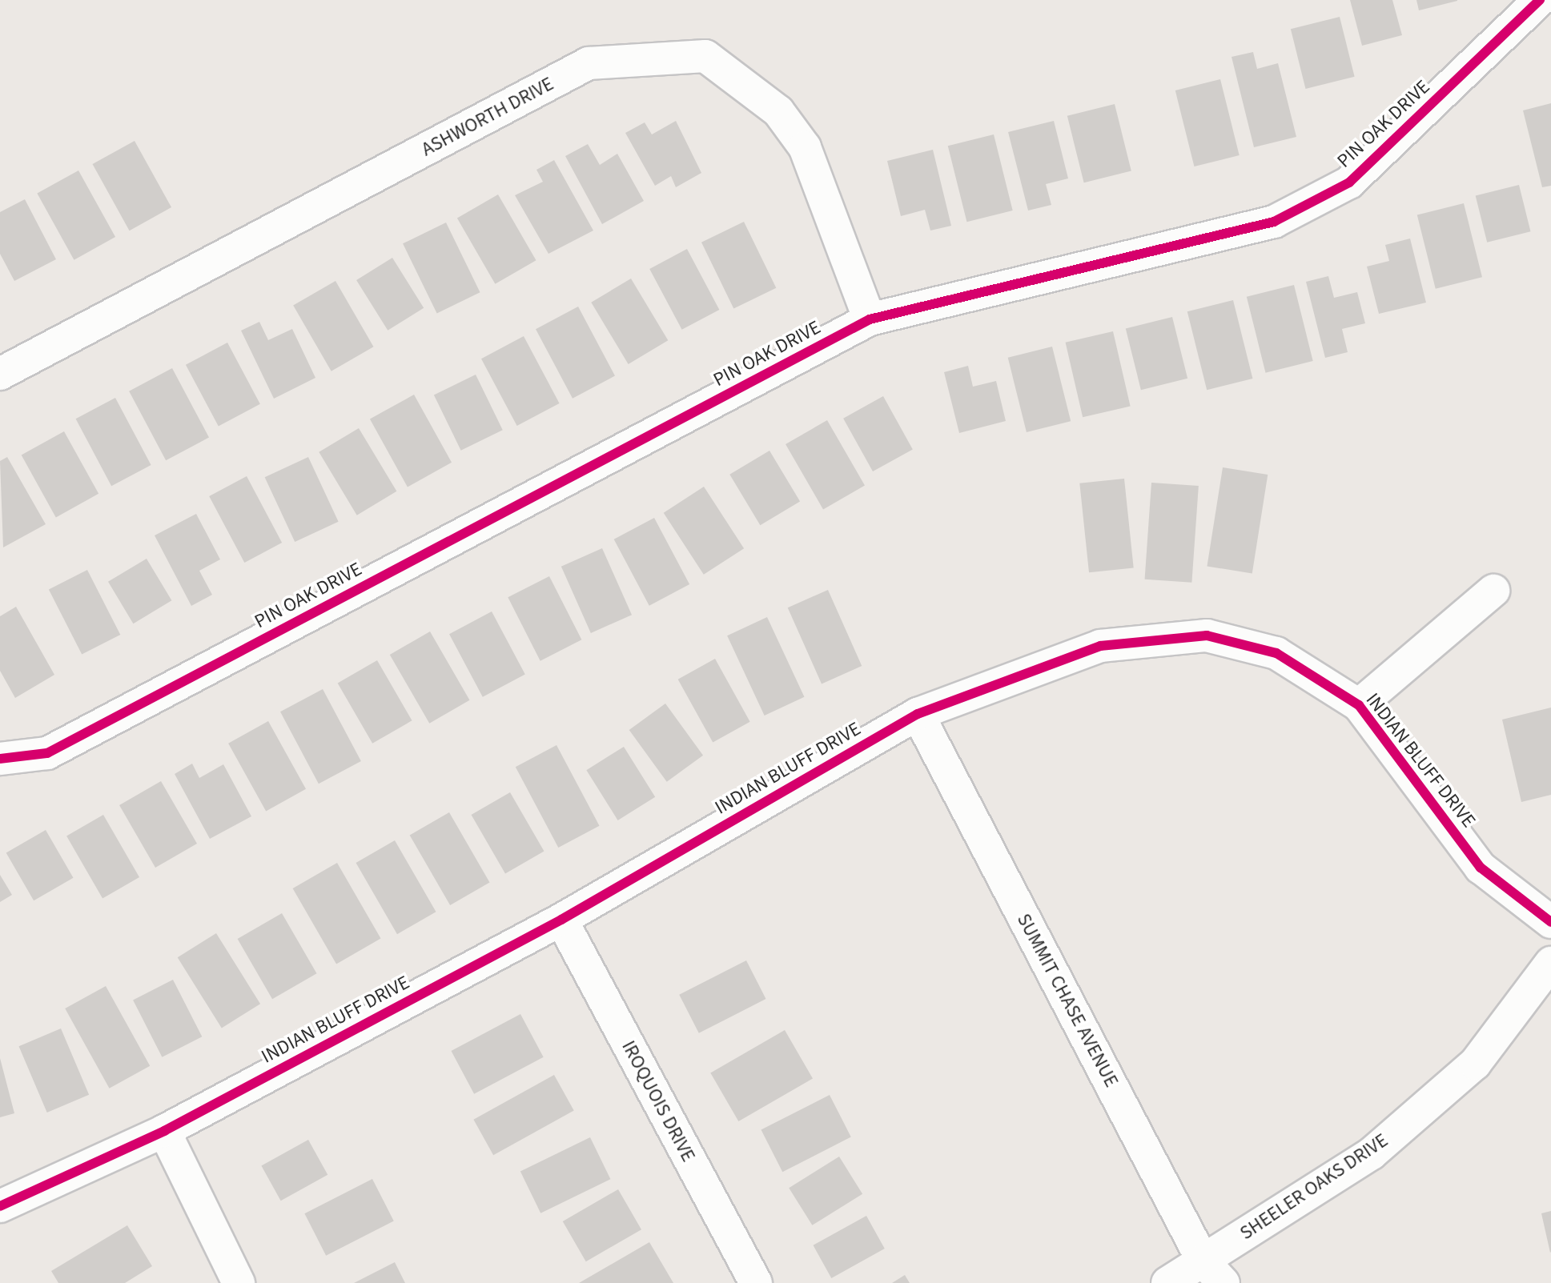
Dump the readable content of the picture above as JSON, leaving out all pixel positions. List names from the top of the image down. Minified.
{"streets":{"street":["ASHWORTH DRIVE","PIN OAK DRIVE","INDIAN BLUFF DRIVE","SUMMIT CHASE AVENUE","IROQUOIS DRIVE","SHEELER OAKS DRIVE"]},"crossings":[["ASHWORTH DRIVE","PIN OAK DRIVE"],["INDIAN BLUFF DRIVE","SUMMIT CHASE AVENUE"],["INDIAN BLUFF DRIVE","IROQUOIS DRIVE"],["SUMMIT CHASE AVENUE","SHEELER OAKS DRIVE"]]}
